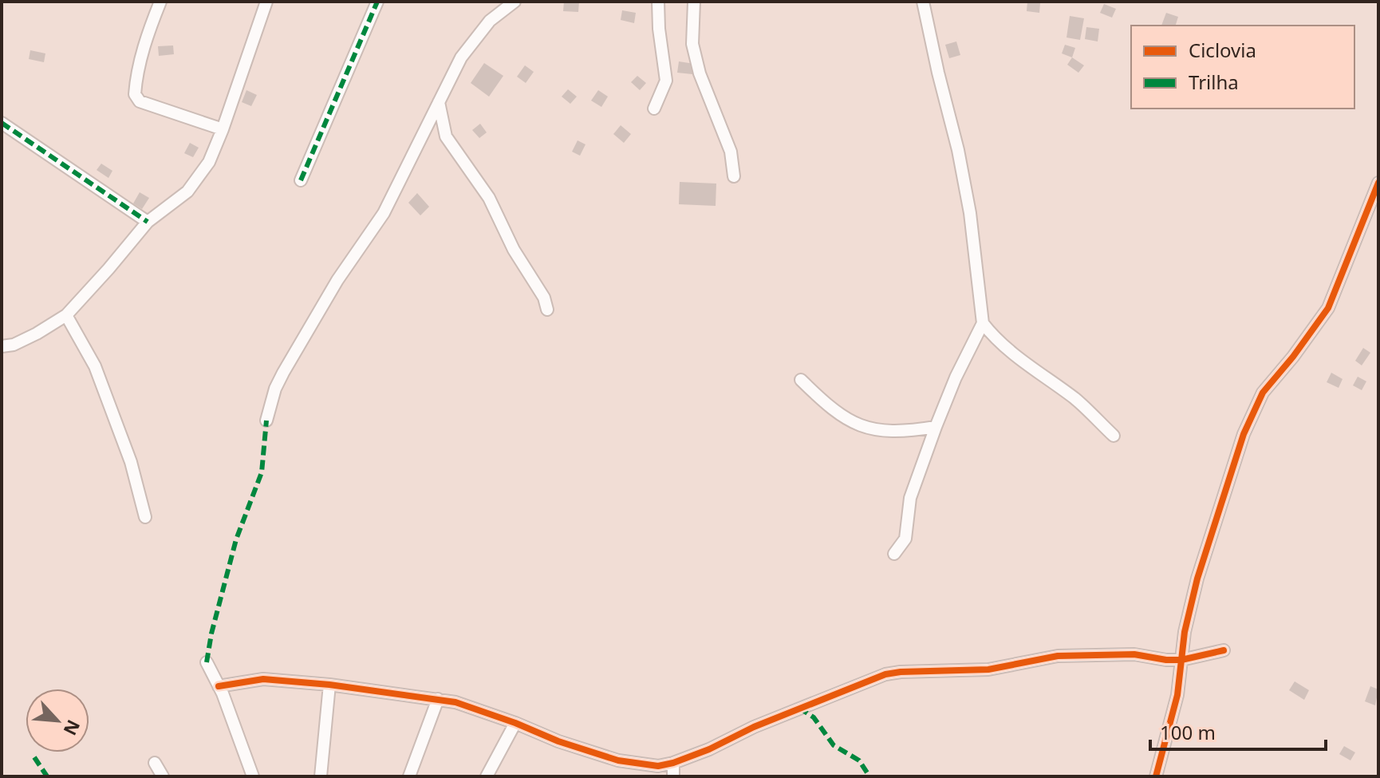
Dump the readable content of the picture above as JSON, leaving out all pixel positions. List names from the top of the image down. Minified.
{"legend":["Ciclovia","Trilha"],"scale_bar":"100 m","north":"bottom right"}
